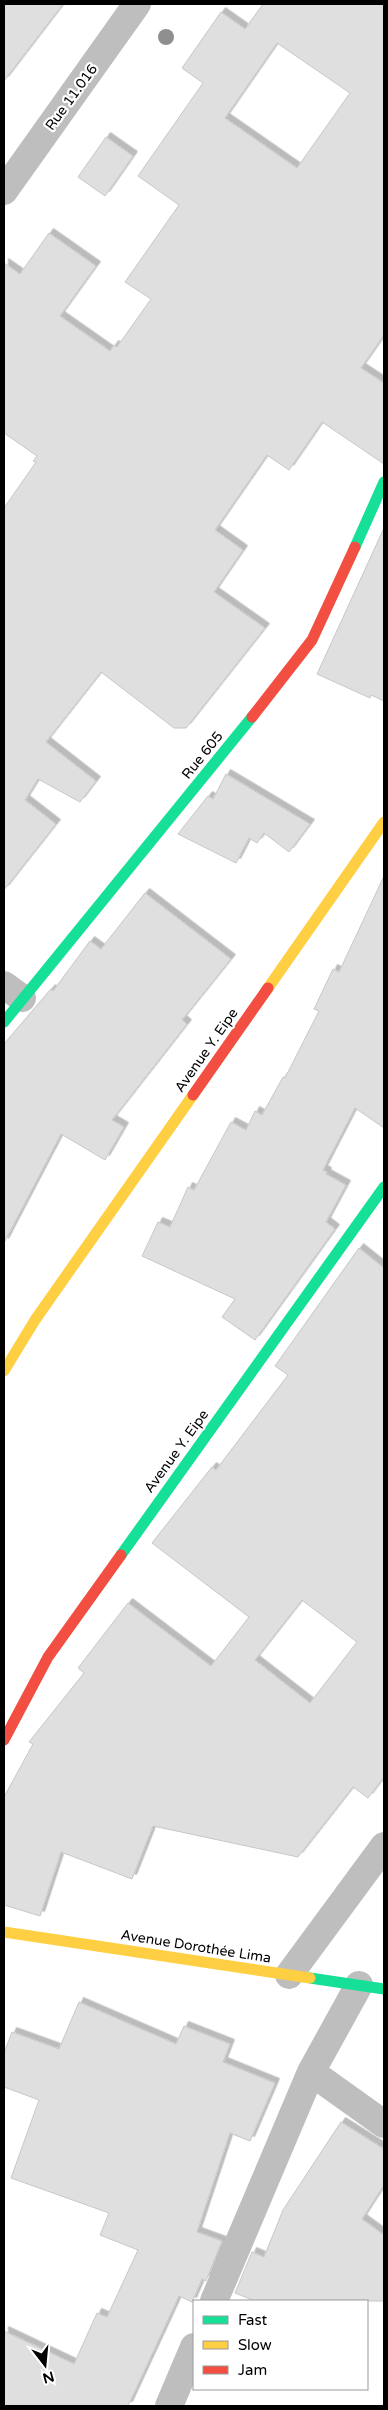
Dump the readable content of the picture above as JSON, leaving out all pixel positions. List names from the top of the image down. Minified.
{"streets":{"street":["Rue 11.016","Rue 605","Avenue Y. Eipe","Avenue Dorothée Lima"]},"legend":["Fast","Slow","Jam"],"north":"bottom"}
